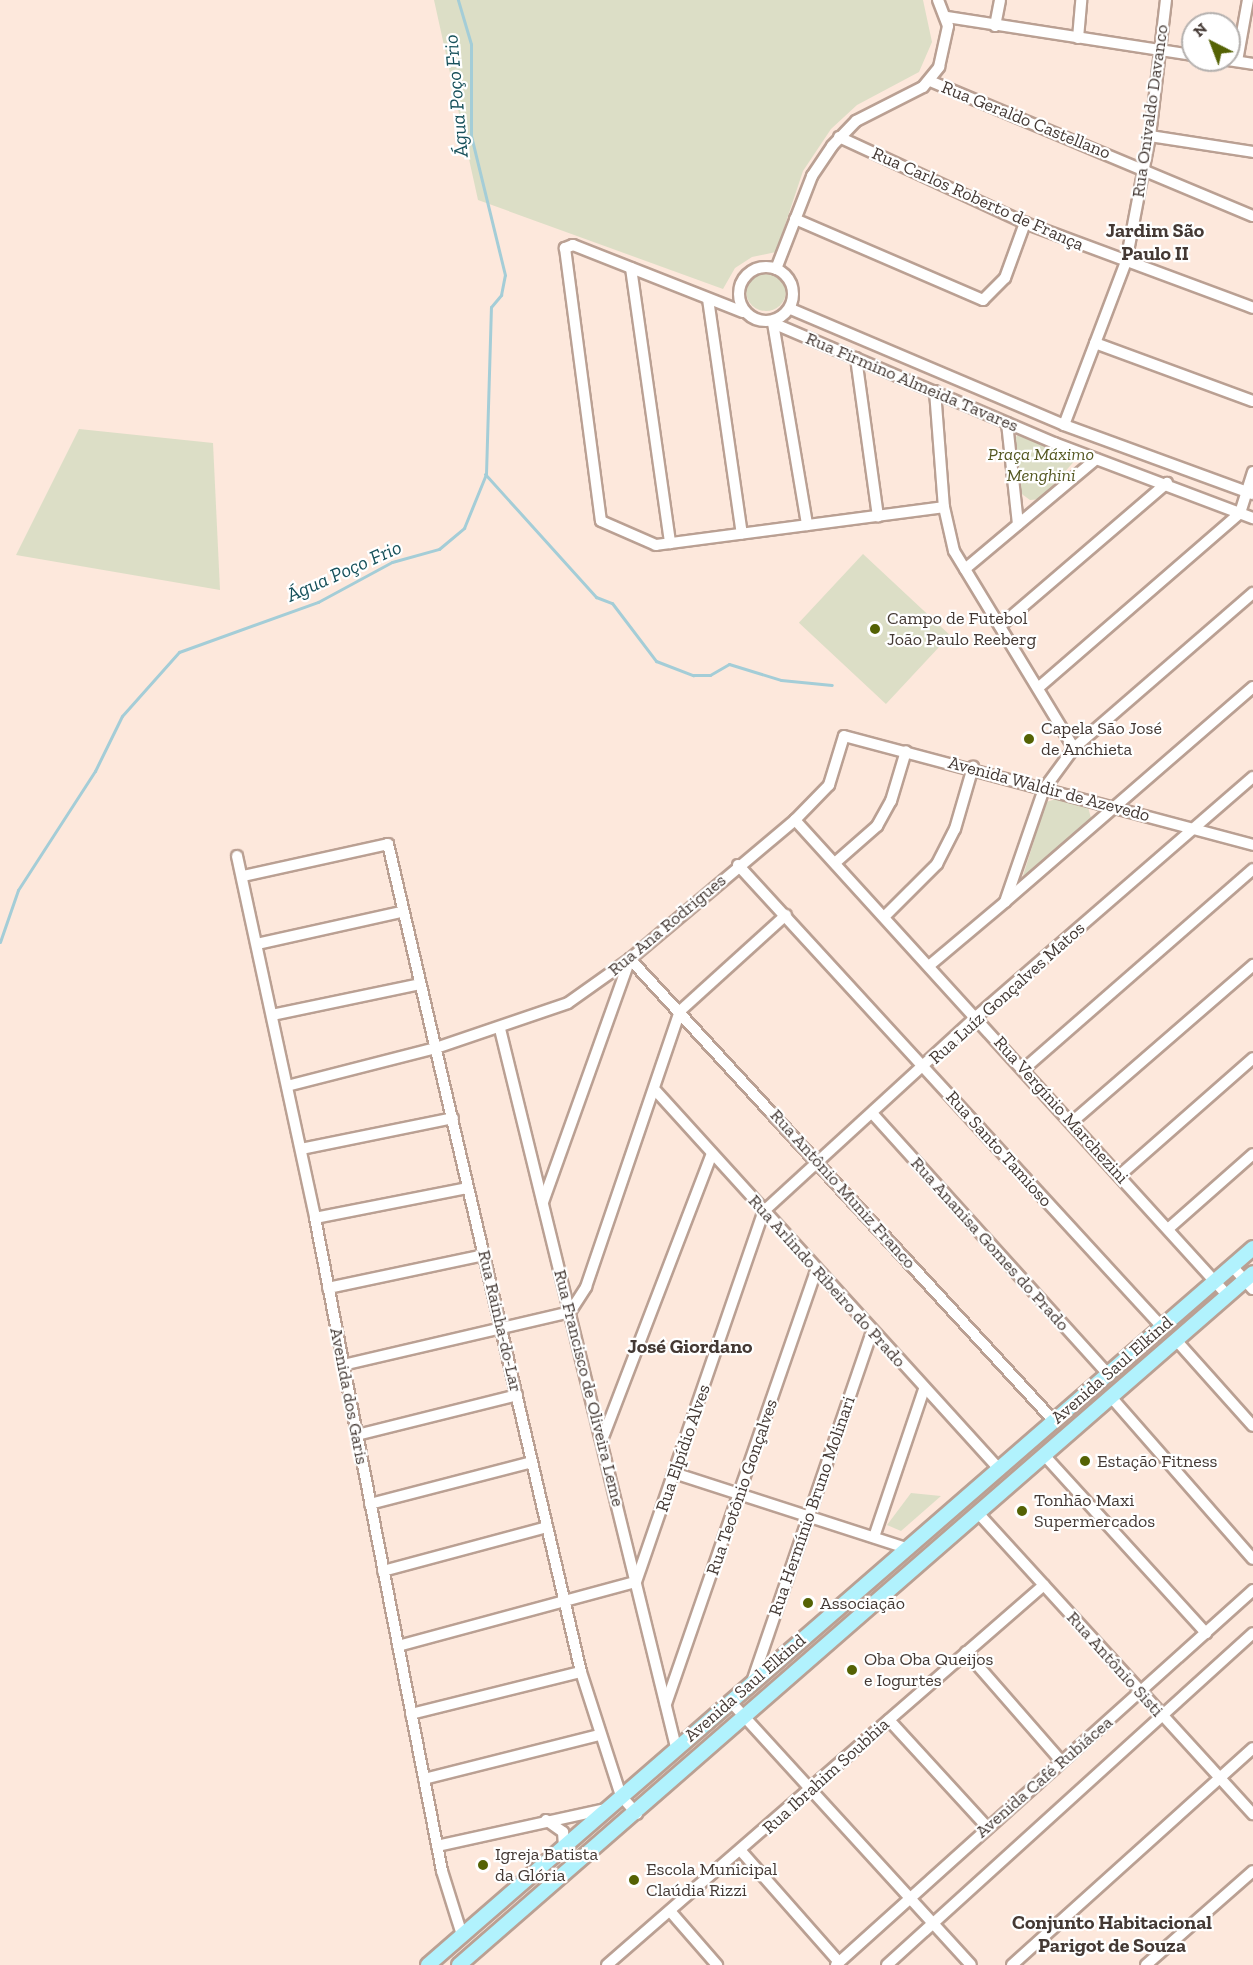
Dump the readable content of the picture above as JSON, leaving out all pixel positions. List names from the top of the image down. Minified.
{"streets":{"main road":["Avenida Saul Elkind"],"street":["Rua Onivaldo Davanco","Rua Geraldo Castellano","Rua Carlos Roberto de França","Rua Firmino Almeida Tavares","Avenida Waldir de Azevedo","Rua Ana Rodrigues","Rua Luíz Gonçalves Matos","Rua Vergínio Marchezini","Rua Santo Tamioso","Rua Antônio Muniz Franco","Rua Ananisa Gomes do Prado","Rua Arlindo Ribeiro do Prado","Rua Rainha-do-Lar","Rua Francisco de Oliveira Leme","Avenida dos Garis","Rua Elpídio Alves","Rua Teotônio Gonçalves","Rua Hermínio Bruno Molinari","Rua Antônio Sisti","Rua Ibrahim Soubhia","Avenida Café Rubiácea"]},"crossings":[["Rua Onivaldo Davanco","Rua Geraldo Castellano"],["Rua Onivaldo Davanco","Rua Carlos Roberto de França"],["Rua Onivaldo Davanco","Rua Firmino Almeida Tavares"],["Avenida Waldir de Azevedo","Rua Ana Rodrigues"],["Avenida Waldir de Azevedo","Rua Luíz Gonçalves Matos"],["Rua Ana Rodrigues","Rua Vergínio Marchezini"],["Rua Ana Rodrigues","Rua Santo Tamioso"],["Rua Ana Rodrigues","Rua Antônio Muniz Franco"],["Rua Ana Rodrigues","Rua Rainha-do-Lar"],["Rua Ana Rodrigues","Rua Francisco de Oliveira Leme"],["Rua Ana Rodrigues","Avenida dos Garis"],["Rua Luíz Gonçalves Matos","Rua Vergínio Marchezini"],["Rua Luíz Gonçalves Matos","Rua Santo Tamioso"],["Rua Luíz Gonçalves Matos","Rua Antônio Muniz Franco"],["Rua Luíz Gonçalves Matos","Rua Ananisa Gomes do Prado"],["Rua Luíz Gonçalves Matos","Rua Arlindo Ribeiro do Prado"],["Rua Luíz Gonçalves Matos","Rua Elpídio Alves"],["Rua Vergínio Marchezini","Avenida Saul Elkind"],["Rua Santo Tamioso","Avenida Saul Elkind"],["Rua Antônio Muniz Franco","Avenida Saul Elkind"],["Rua Ananisa Gomes do Prado","Avenida Saul Elkind"],["Rua Arlindo Ribeiro do Prado","Avenida Saul Elkind"],["Rua Arlindo Ribeiro do Prado","Rua Elpídio Alves"],["Rua Arlindo Ribeiro do Prado","Rua Teotônio Gonçalves"],["Rua Arlindo Ribeiro do Prado","Rua Hermínio Bruno Molinari"],["Rua Rainha-do-Lar","Avenida Saul Elkind"],["Rua Rainha-do-Lar","Avenida dos Garis"],["Avenida Saul Elkind","Rua Francisco de Oliveira Leme"],["Avenida Saul Elkind","Avenida dos Garis"],["Avenida Saul Elkind","Rua Hermínio Bruno Molinari"],["Avenida Saul Elkind","Rua Antônio Sisti"],["Rua Francisco de Oliveira Leme","Rua Elpídio Alves"],["Rua Francisco de Oliveira Leme","Rua Teotônio Gonçalves"],["Rua Antônio Sisti","Rua Ibrahim Soubhia"],["Rua Antônio Sisti","Avenida Café Rubiácea"]],"districts":["Jardim São Paulo II","José Giordano","Conjunto Habitacional Parigot de Souza"],"water":["Água Poço Frio"],"parks":["Praça Máximo Menghini"],"places":["Campo de Futebol João Paulo Reeberg","Capela São José de Anchieta","Estação Fitness","Tonhão Maxi Supermercados","Associação","Oba Oba Queijos e Iogurtes","Igreja Batista da Glória","Escola Municipal Claúdia Rizzi"],"north":"top left"}
